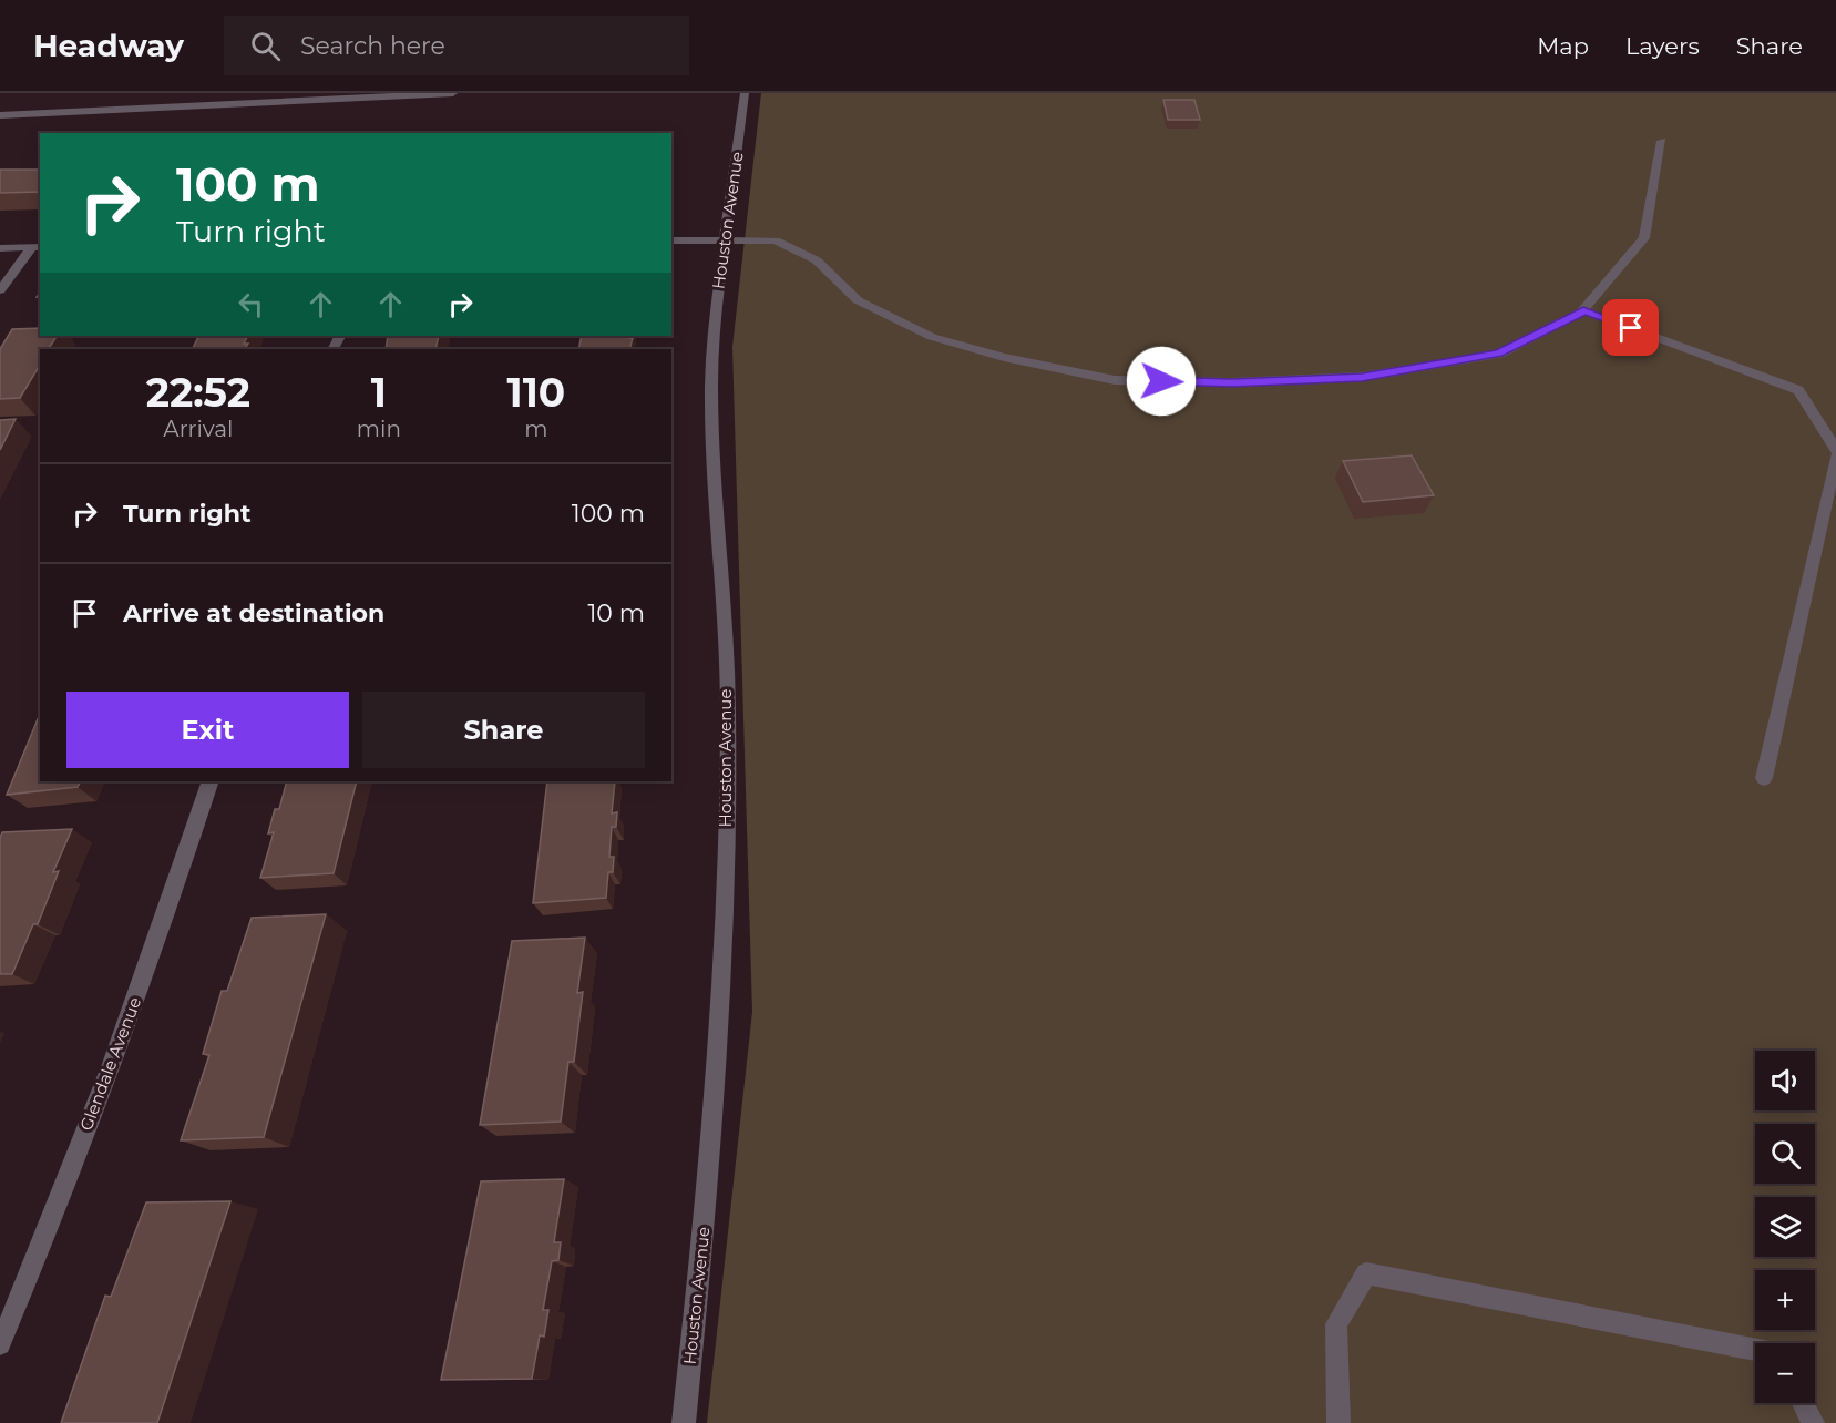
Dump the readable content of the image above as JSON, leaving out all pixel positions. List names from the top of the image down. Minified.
{"streets":{"street":["Houston Avenue","Glendale Avenue"]},"page":{"header":"Headway","search":"Search here","nav":["Map","Layers","Share"],"turn":["100 m","Turn right"],"eta":["22:52","Arrival","1","min","110","m"],"list":[{"name":"Turn right","value":"100 m"},{"name":"Arrive at destination","value":"10 m"}],"buttons":["Exit","Share"],"map_buttons":["+","−"]}}
